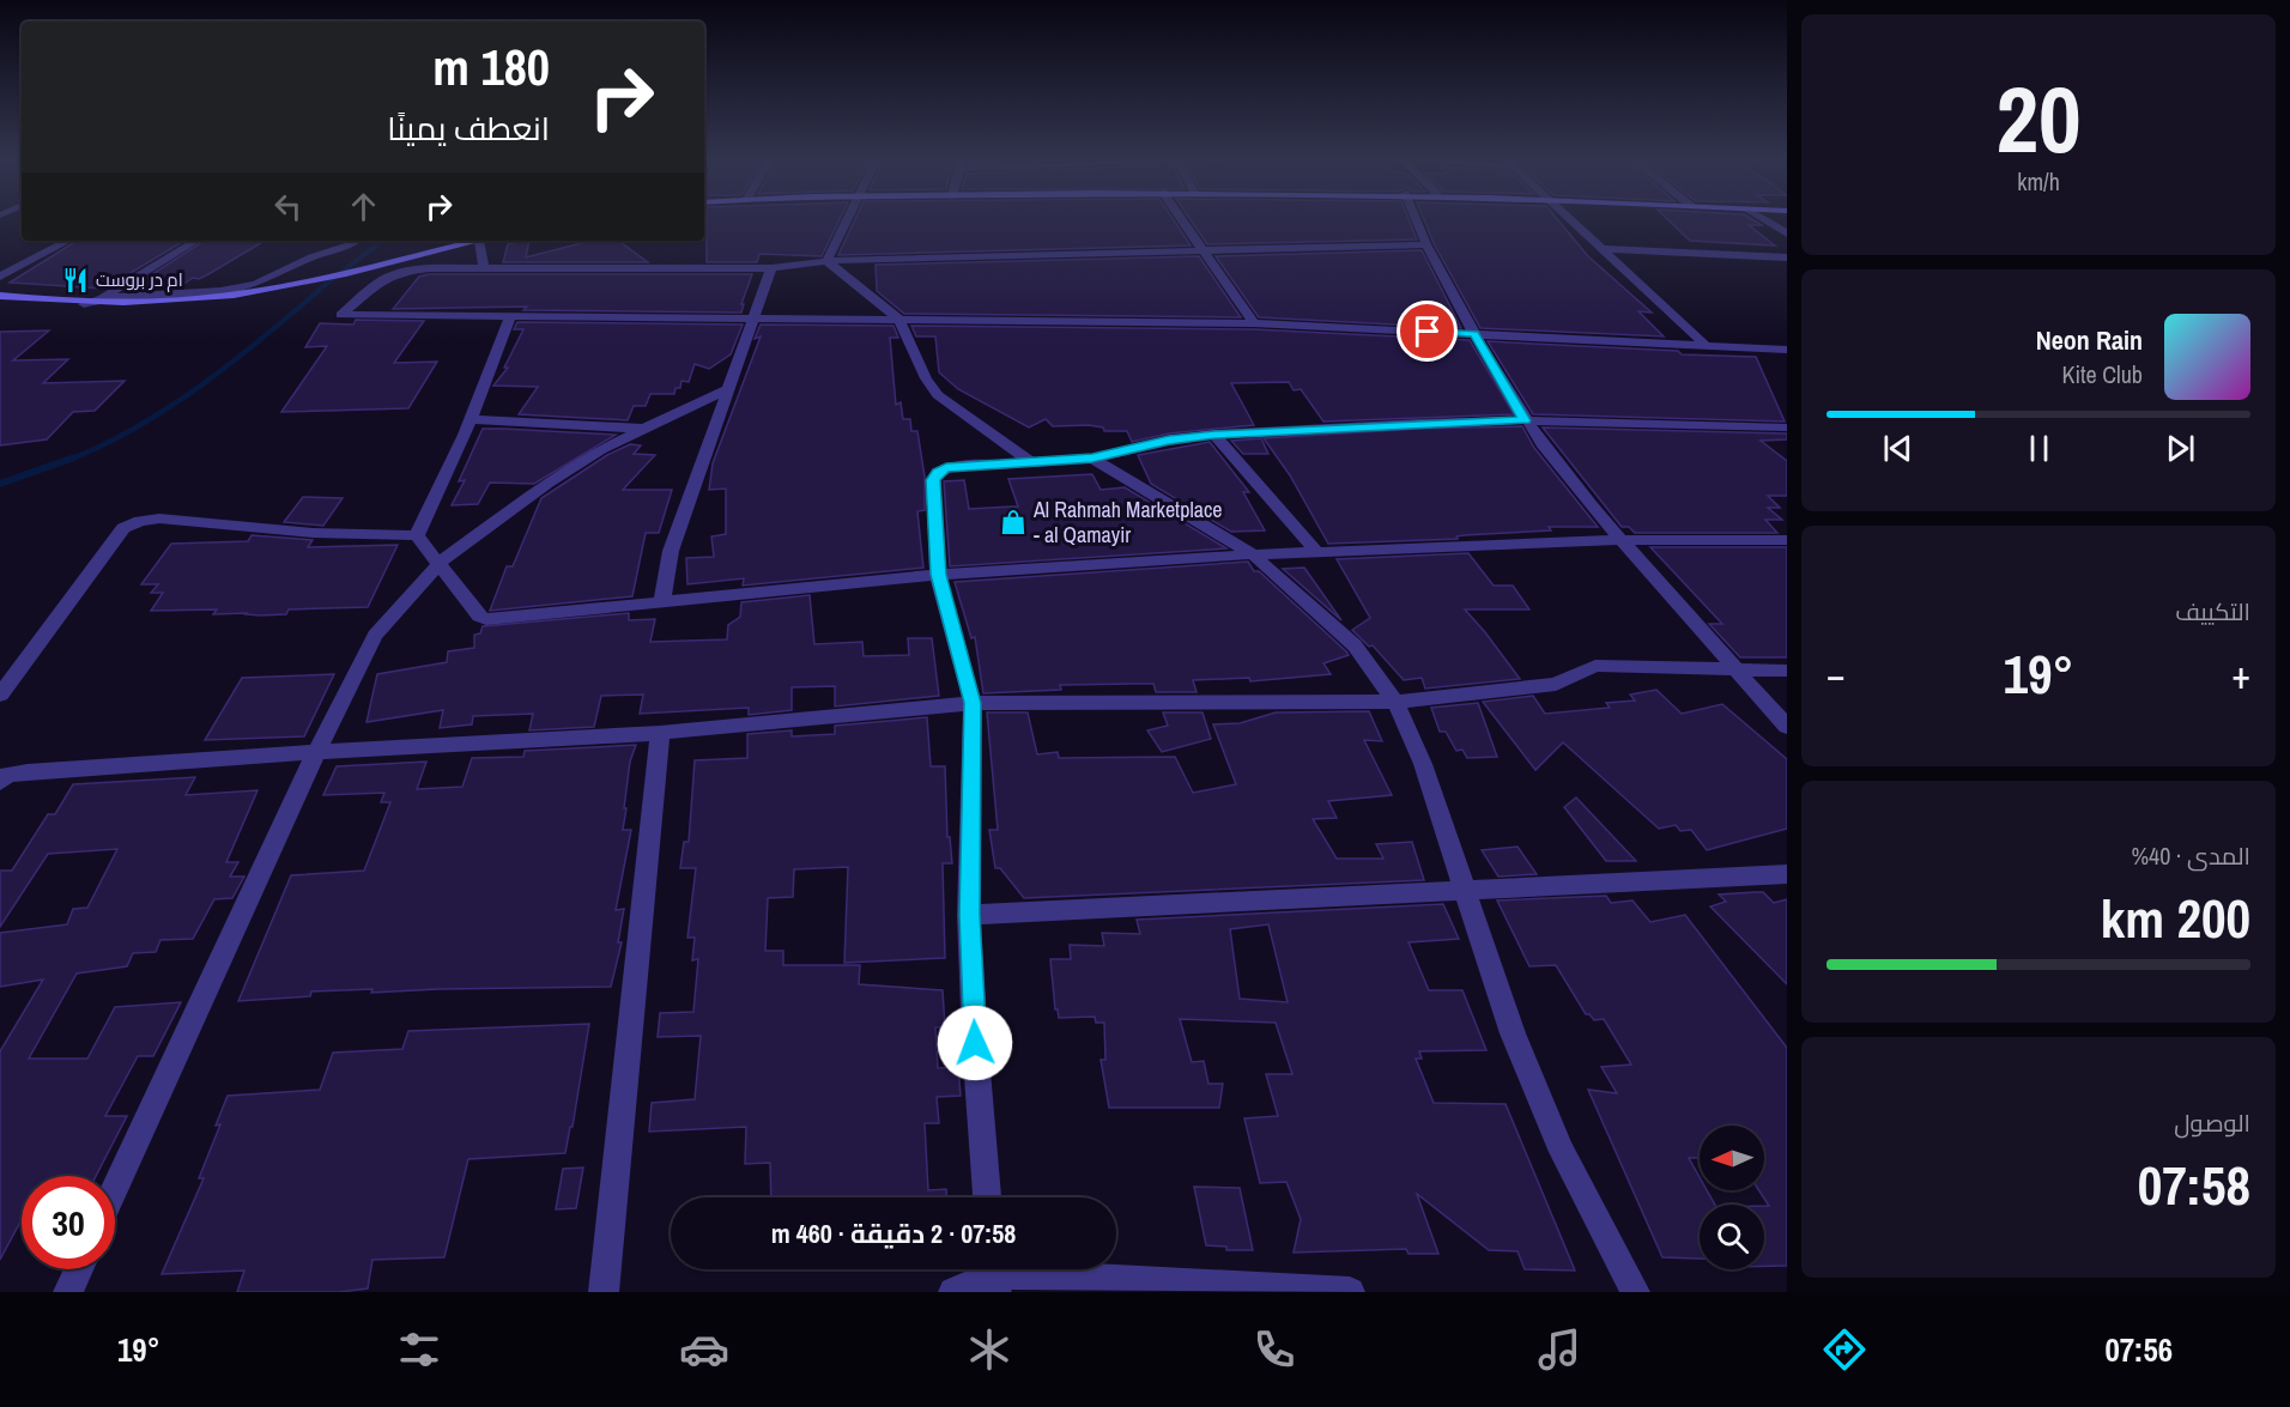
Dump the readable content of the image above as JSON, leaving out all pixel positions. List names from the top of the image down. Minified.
{"places":{"restaurant":["ام در بروست"],"shop":["Al Rahmah Marketplace - al Qamayir"]},"north":"left","page":{"tile":[["20","km/h"],"التكييف",["المدى · 40%","200 km"],["الوصول","07:58"]],"turn":["180 m","انعطف يمينًا"],"song":["Neon Rain","Kite Club"],"heat":["−","19°","+"],"limit":"30","trip":"07:58 · 2 دقيقة · 460 m","tabs":["07:56","19°"]}}
